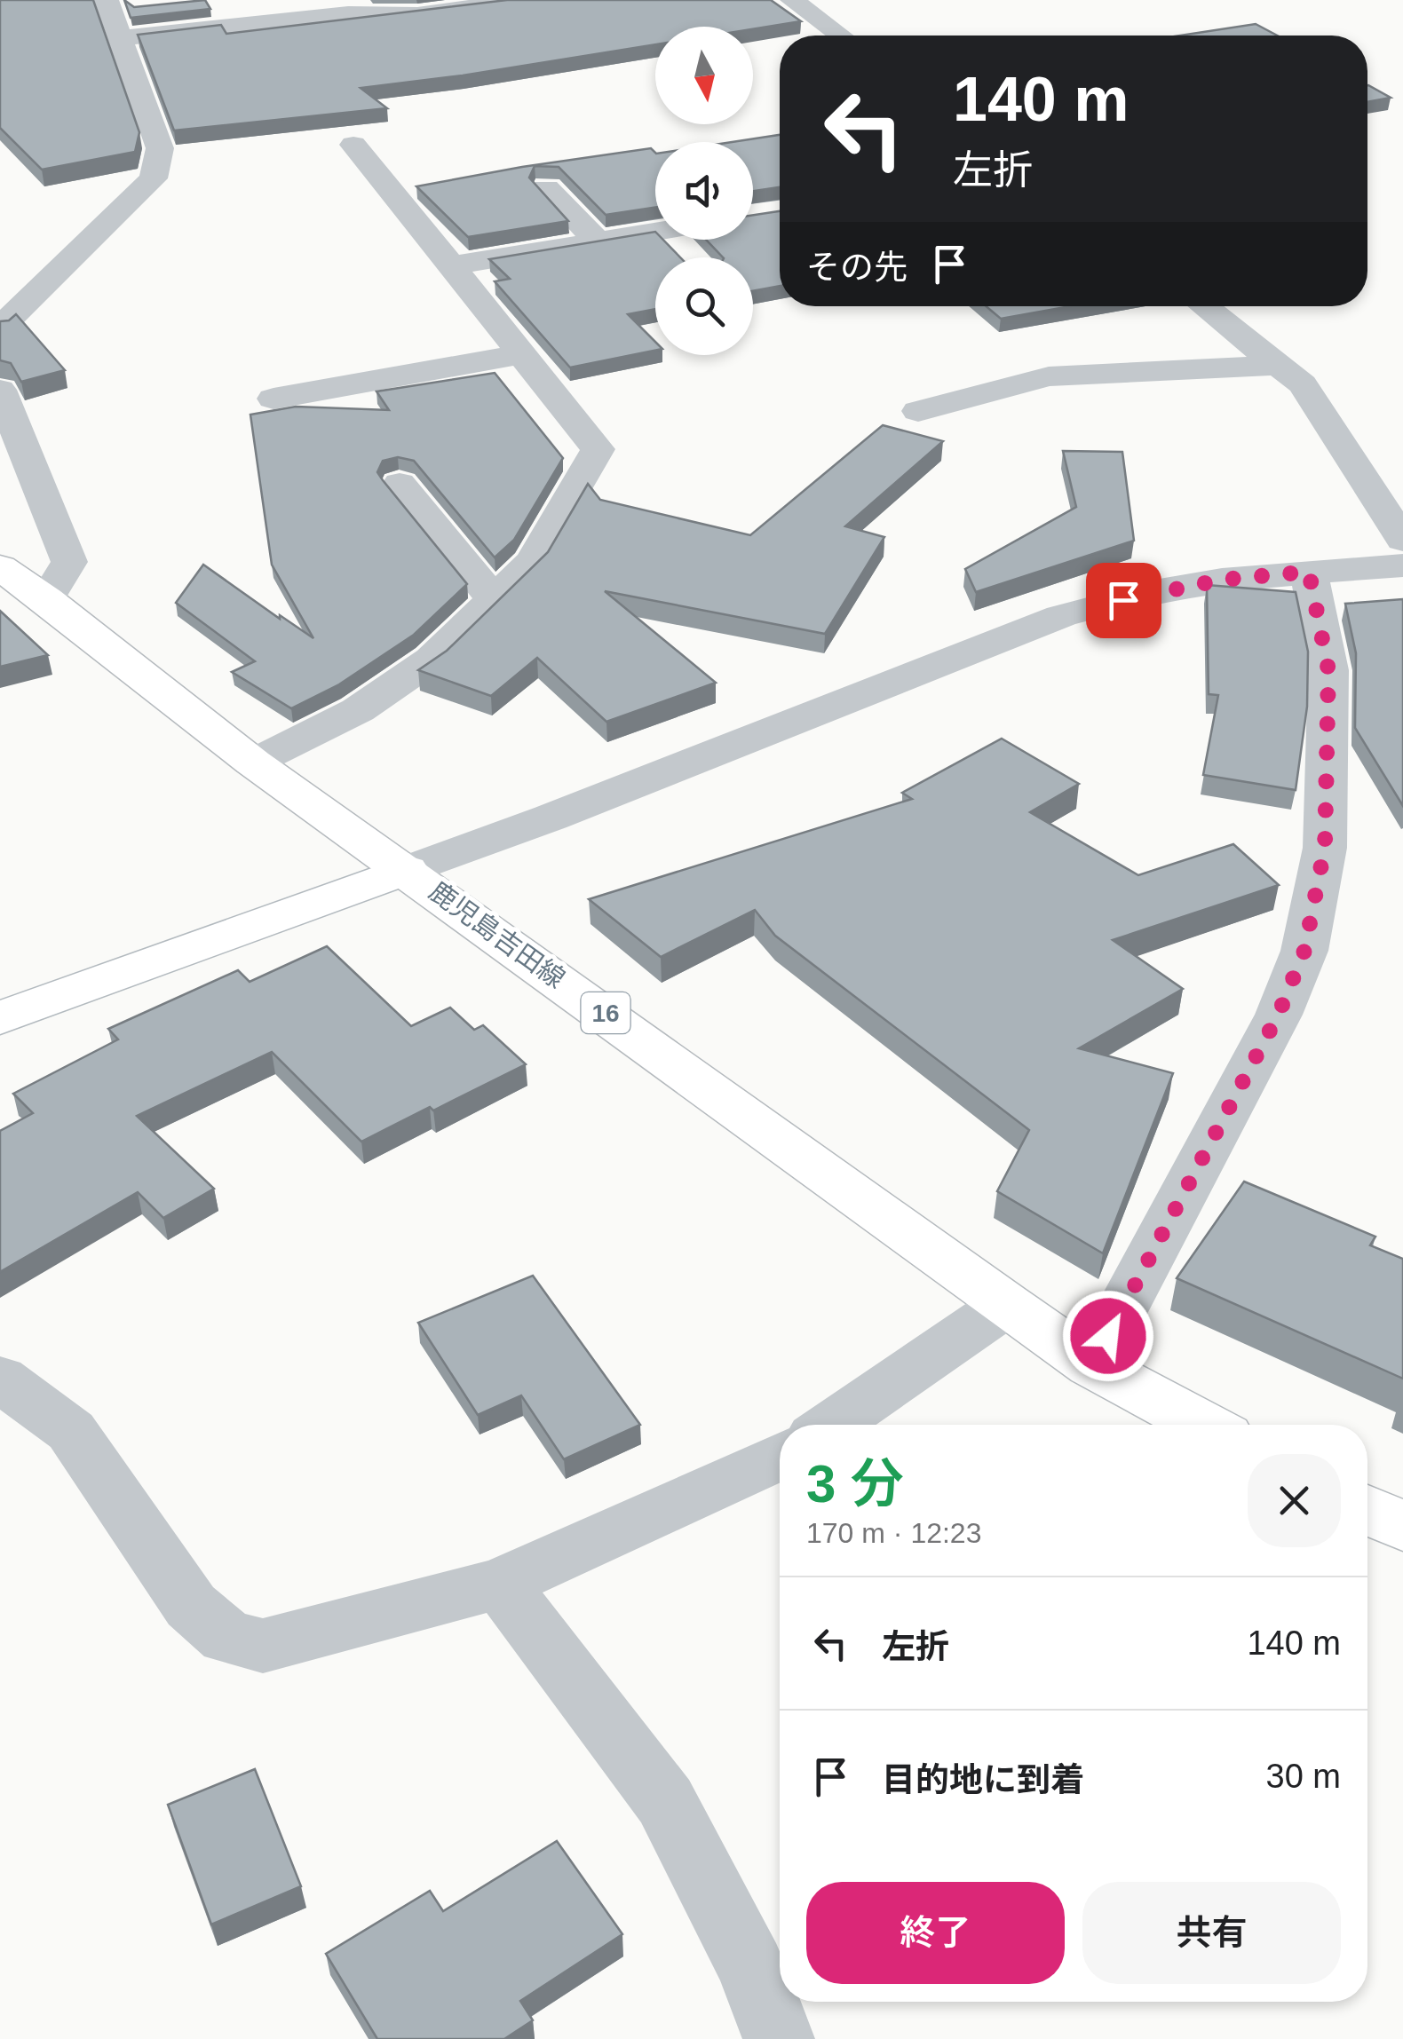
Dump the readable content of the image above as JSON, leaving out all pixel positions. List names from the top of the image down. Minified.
{"streets":{"main road":["鹿児島吉田線","16"]},"north":"bottom","page":{"turn":["140 m","左折"],"then":"その先","heading":["3 分","170 m · 12:23"],"list":[{"name":"左折","value":"140 m"},{"name":"目的地に到着","value":"30 m"}],"buttons":["終了","共有"]}}
